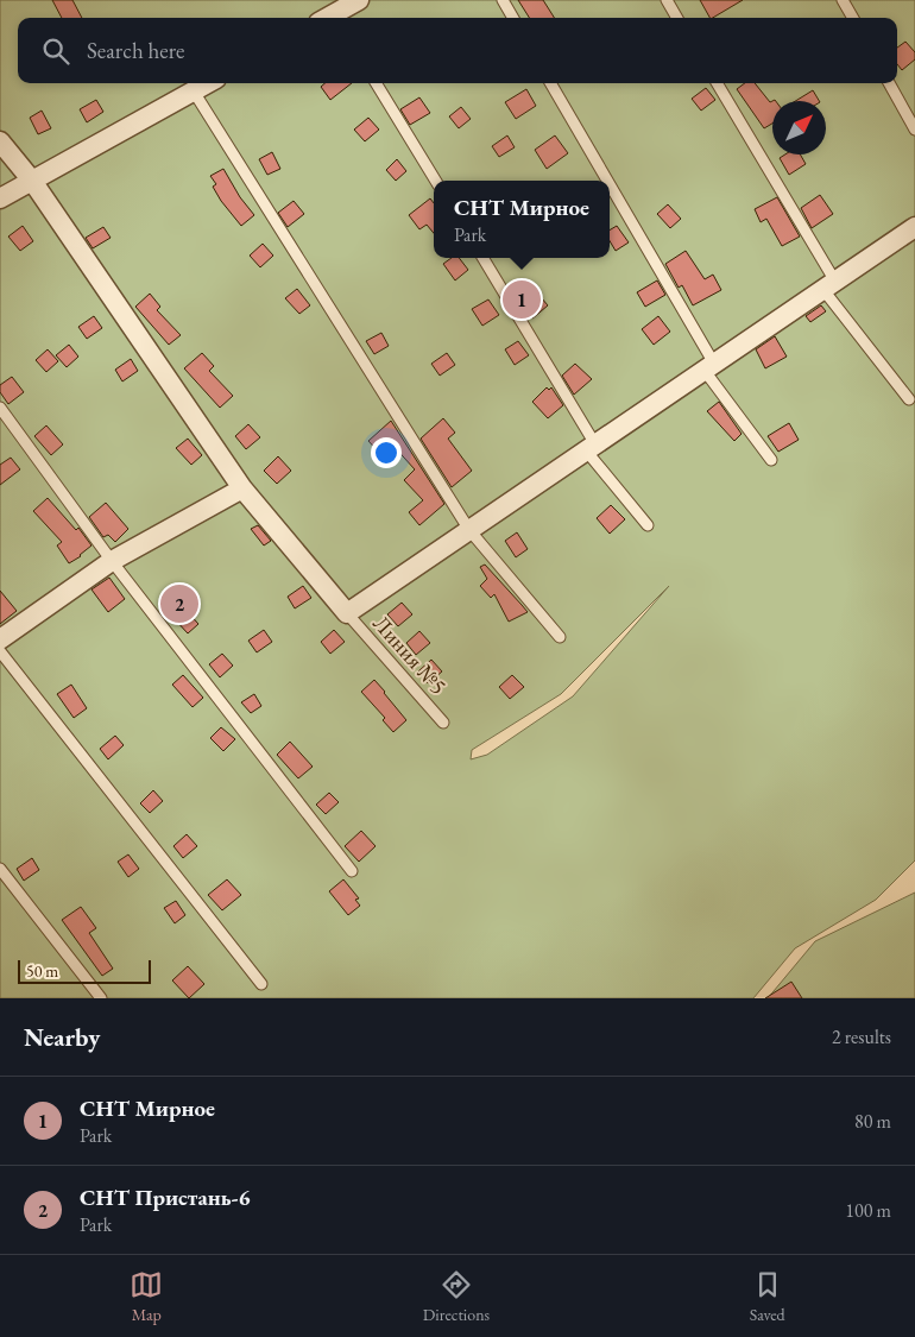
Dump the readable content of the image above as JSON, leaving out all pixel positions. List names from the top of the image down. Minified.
{"streets":{"lane":["Линия №5"]},"scale_bar":"50 m","north":"top right","page":{"search":"Search here","popup":["СНТ Мирное","Park"],"pins":["1","2"],"scale":"50 m","heading":["Nearby","2 results"],"list":[{"mark":"1","name":"СНТ Мирное","note":"Park","value":"80 m"},{"mark":"2","name":"СНТ Пристань-6","note":"Park","value":"100 m"}],"nav":["Map","Directions","Saved"]}}
